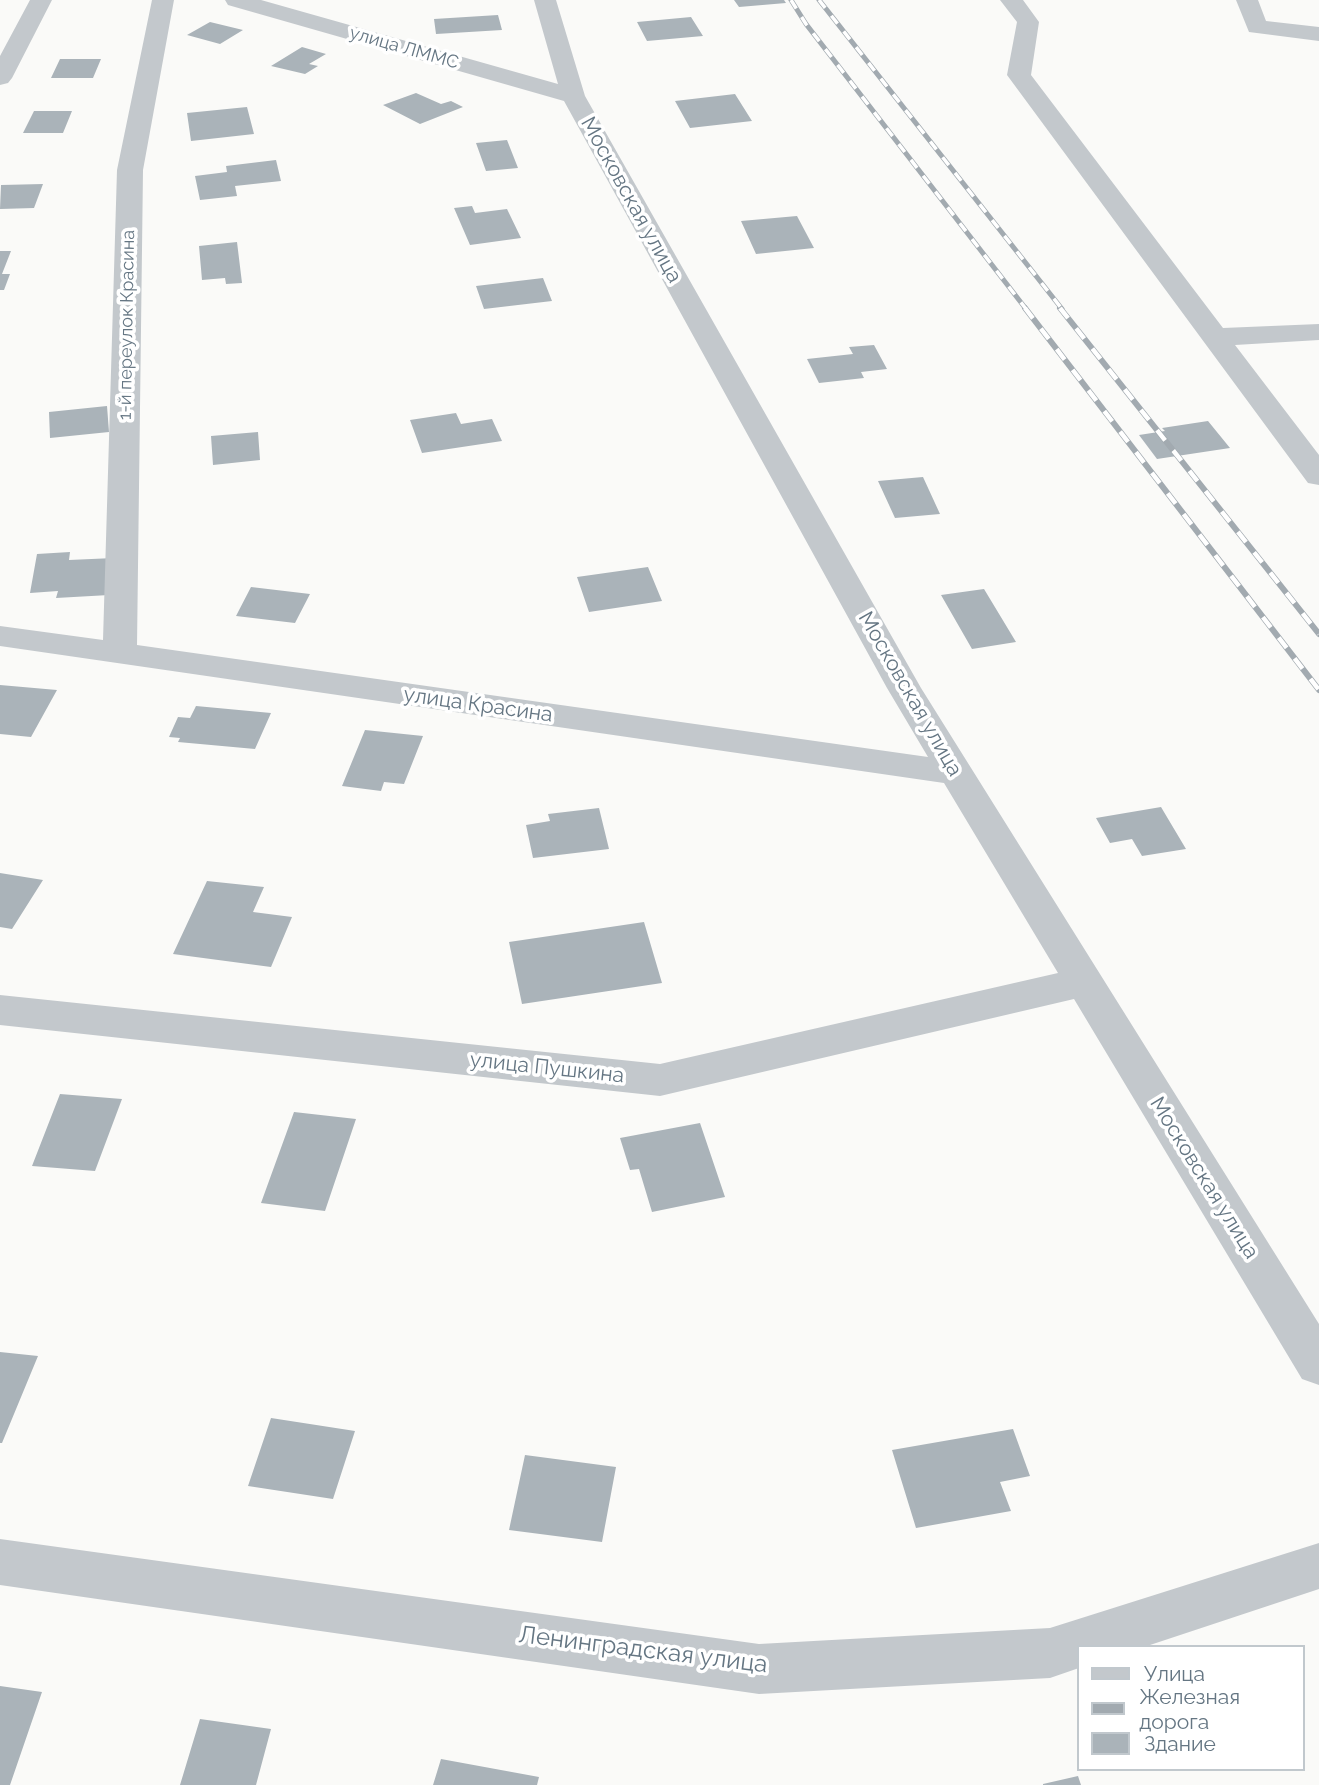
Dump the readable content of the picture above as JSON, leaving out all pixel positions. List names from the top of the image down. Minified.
{"streets":{"street":["улица ЛММС","Московская улица","1-й переулок Красина","улица Красина","улица Пушкина","Ленинградская улица"]},"crossings":[["улица ЛММС","Московская улица"],["Московская улица","улица Красина"],["Московская улица","улица Пушкина"],["1-й переулок Красина","улица Красина"]],"legend":["Улица","Железная дорога","Здание"]}
